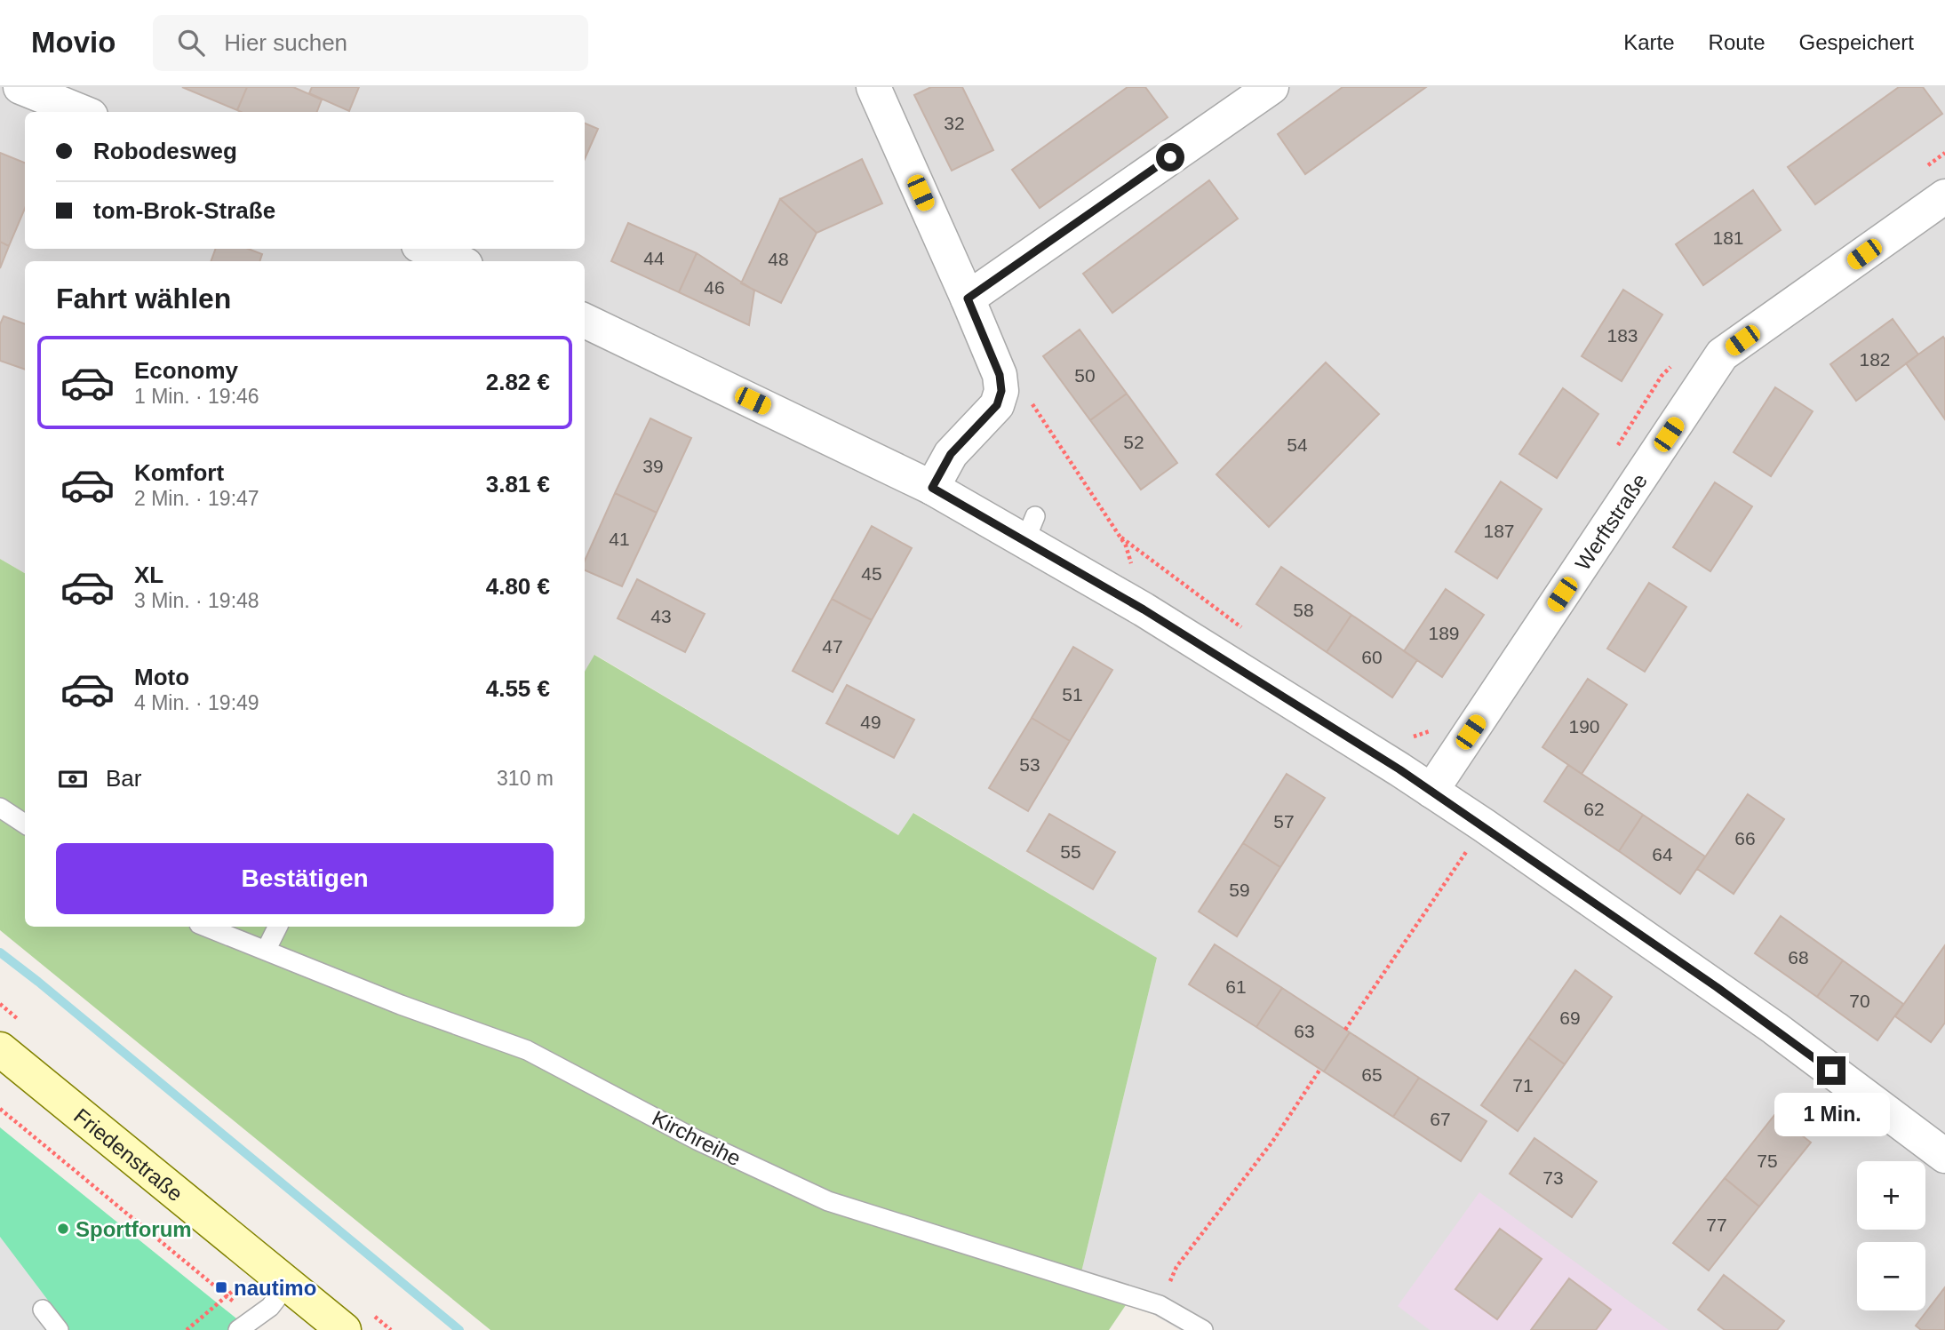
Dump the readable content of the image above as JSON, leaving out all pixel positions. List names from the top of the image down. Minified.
{"streets":{"main road":["Friedenstraße"],"street":["Werftstraße"],"lane":["Kirchreihe"]},"places":{"other":["Sportforum"],"transit":["nautimo"]},"house_numbers":["32","181","44","48","46","183","182","50","52","54","39","187","41","45","58","43","189","47","60","51","49","190","53","62","57","66","55","64","59","68","61","70","69","63","65","71","67","75","73","77"],"page":{"header":"Movio","search":"Hier suchen","nav":["Karte","Route","Gespeichert"],"banner":["Robodesweg","tom-Brok-Straße"],"heading":"Fahrt wählen","list":[{"name":"Economy","note":"1 Min. · 19:46","value":"2.82 €"},{"name":"Komfort","note":"2 Min. · 19:47","value":"3.81 €"},{"name":"XL","note":"3 Min. · 19:48","value":"4.80 €"},{"name":"Moto","note":"4 Min. · 19:49","value":"4.55 €"}],"pay":["Bar","310 m"],"buttons":"Bestätigen","bubble":"1 Min.","map_buttons":["+","−"]}}
